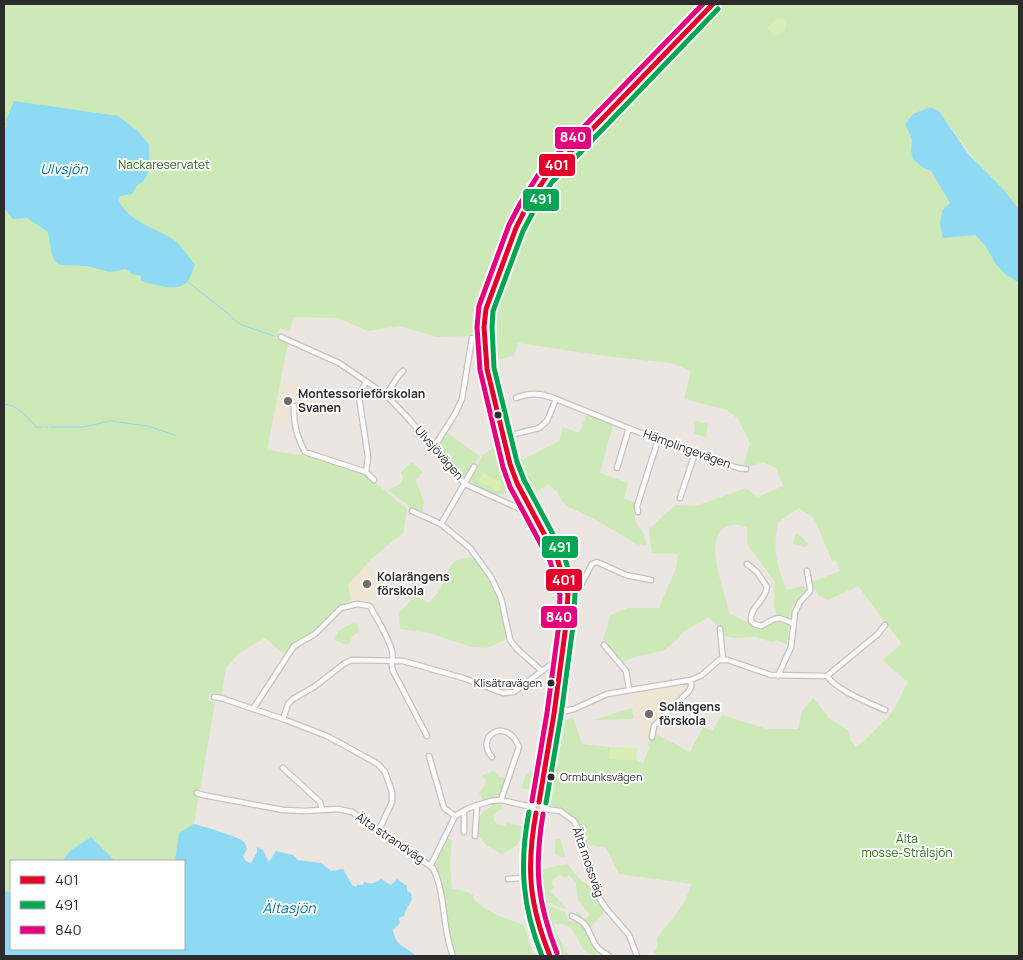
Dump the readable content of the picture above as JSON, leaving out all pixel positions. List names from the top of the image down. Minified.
{"streets":{"street":["Hämplingevägen","Ulvsjövägen","Älta strandväg","Älta mossväg"]},"water":["Ulvsjön","Ältasjön"],"parks":["Nackareservatet","Älta mosse-Strålsjön"],"places":["Montessorieförskolan Svanen","Kolarängens förskola","Klisätravägen","Solängens förskola","Ormbunksvägen"],"lines":["transit line 401","transit line 840","transit line 491"],"legend":["401","491","840"]}
